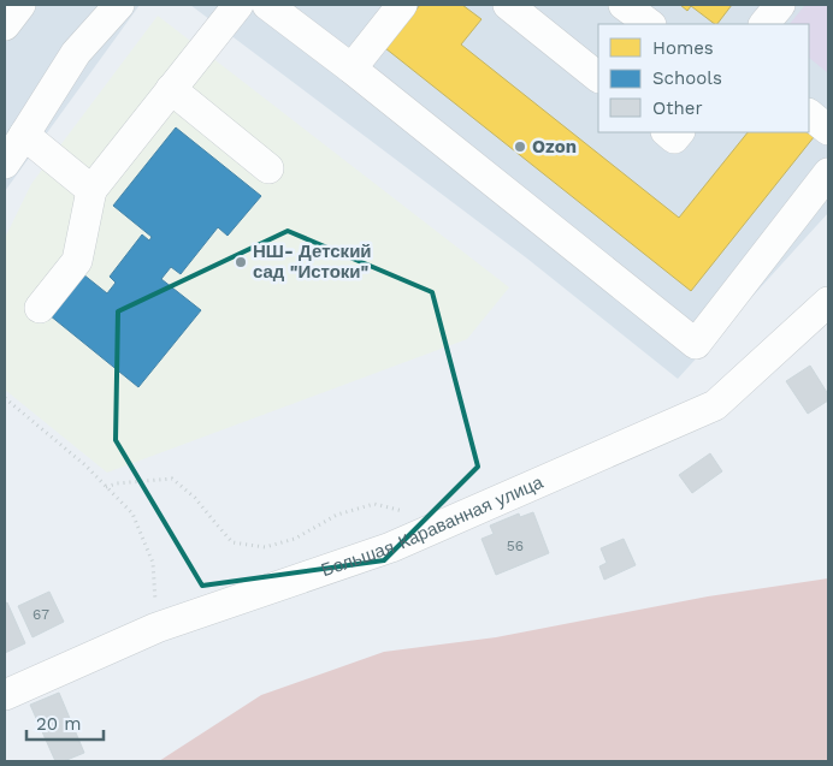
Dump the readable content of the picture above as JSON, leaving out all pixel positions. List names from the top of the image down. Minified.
{"streets":{"street":["Большая Караванная улица"]},"places":["Ozon","НШ- Детский сад \"Истоки\""],"house_numbers":["56","67"],"legend":["Homes","Schools","Other"],"scale_bar":"20 m"}
